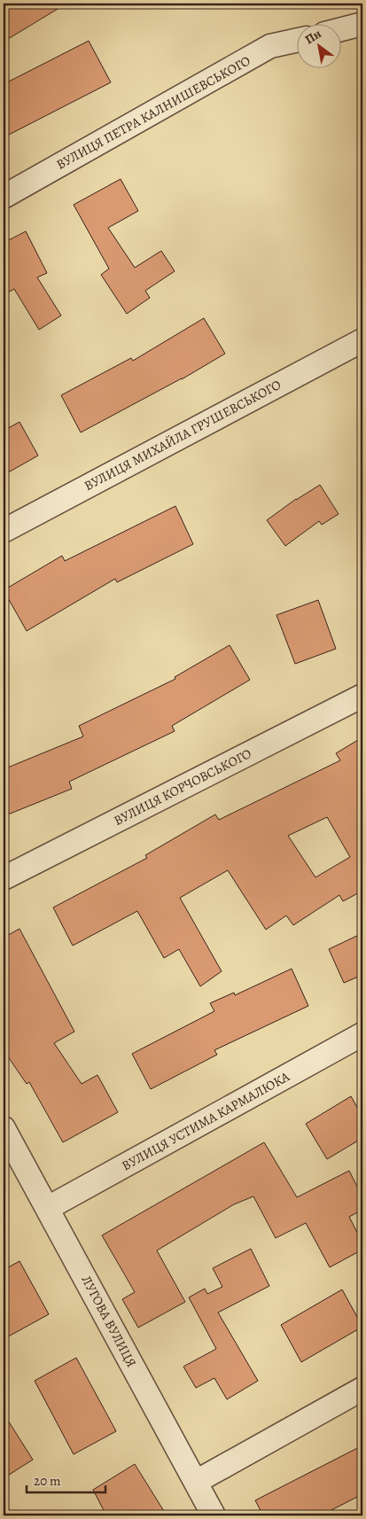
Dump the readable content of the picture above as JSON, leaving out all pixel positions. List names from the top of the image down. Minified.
{"streets":{"street":["ВУЛИЦЯ ПЕТРА КАЛНИШЕВСЬКОГО","ВУЛИЦЯ МИХАЙЛА ГРУШЕВСЬКОГО","ВУЛИЦЯ КОРЧОВСЬКОГО","ВУЛИЦЯ УСТИМА КАРМАЛЮКА","ЛУГОВА ВУЛИЦЯ"]},"crossings":[["ВУЛИЦЯ УСТИМА КАРМАЛЮКА","ЛУГОВА ВУЛИЦЯ"]],"scale_bar":"20 m","north":"top left"}
